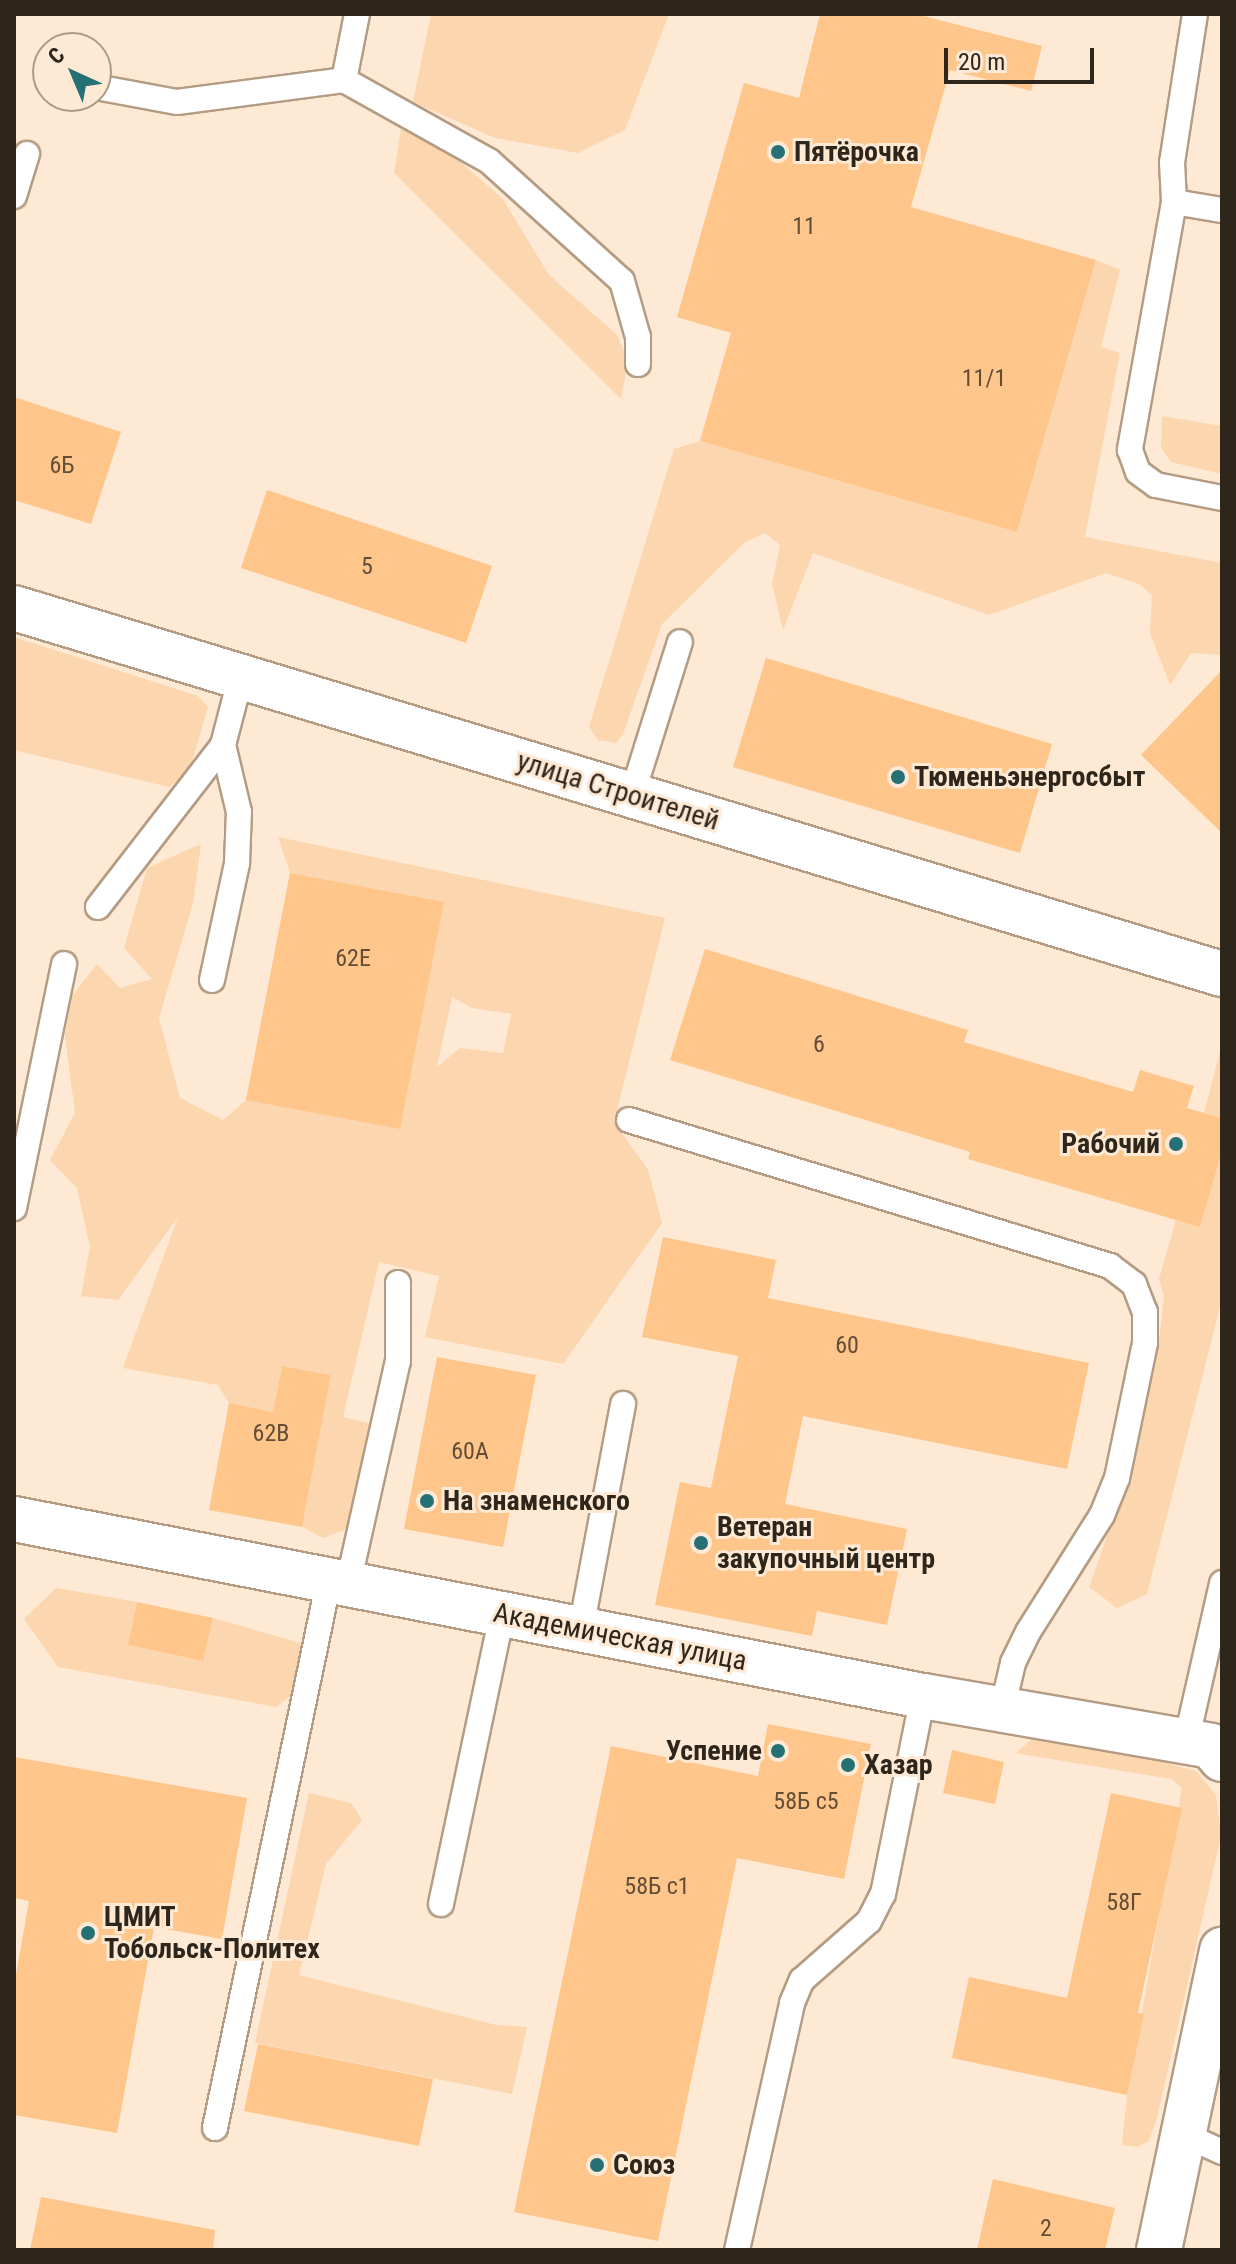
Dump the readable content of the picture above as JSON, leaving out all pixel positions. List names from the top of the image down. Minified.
{"streets":{"street":["улица Строителей","Академическая улица"]},"places":["Пятёрочка","Тюменьэнергосбыт","Рабочий","На знаменского","Ветеран закупочный центр","Успение","Хазар","ЦМИТ Тобольск-Политех","Союз"],"house_numbers":["11","11/1","6Б","5","62Е","6","60","62В","60А","58Б с5","58Б с1","58Г","2"],"scale_bar":"20 m","north":"top left"}
